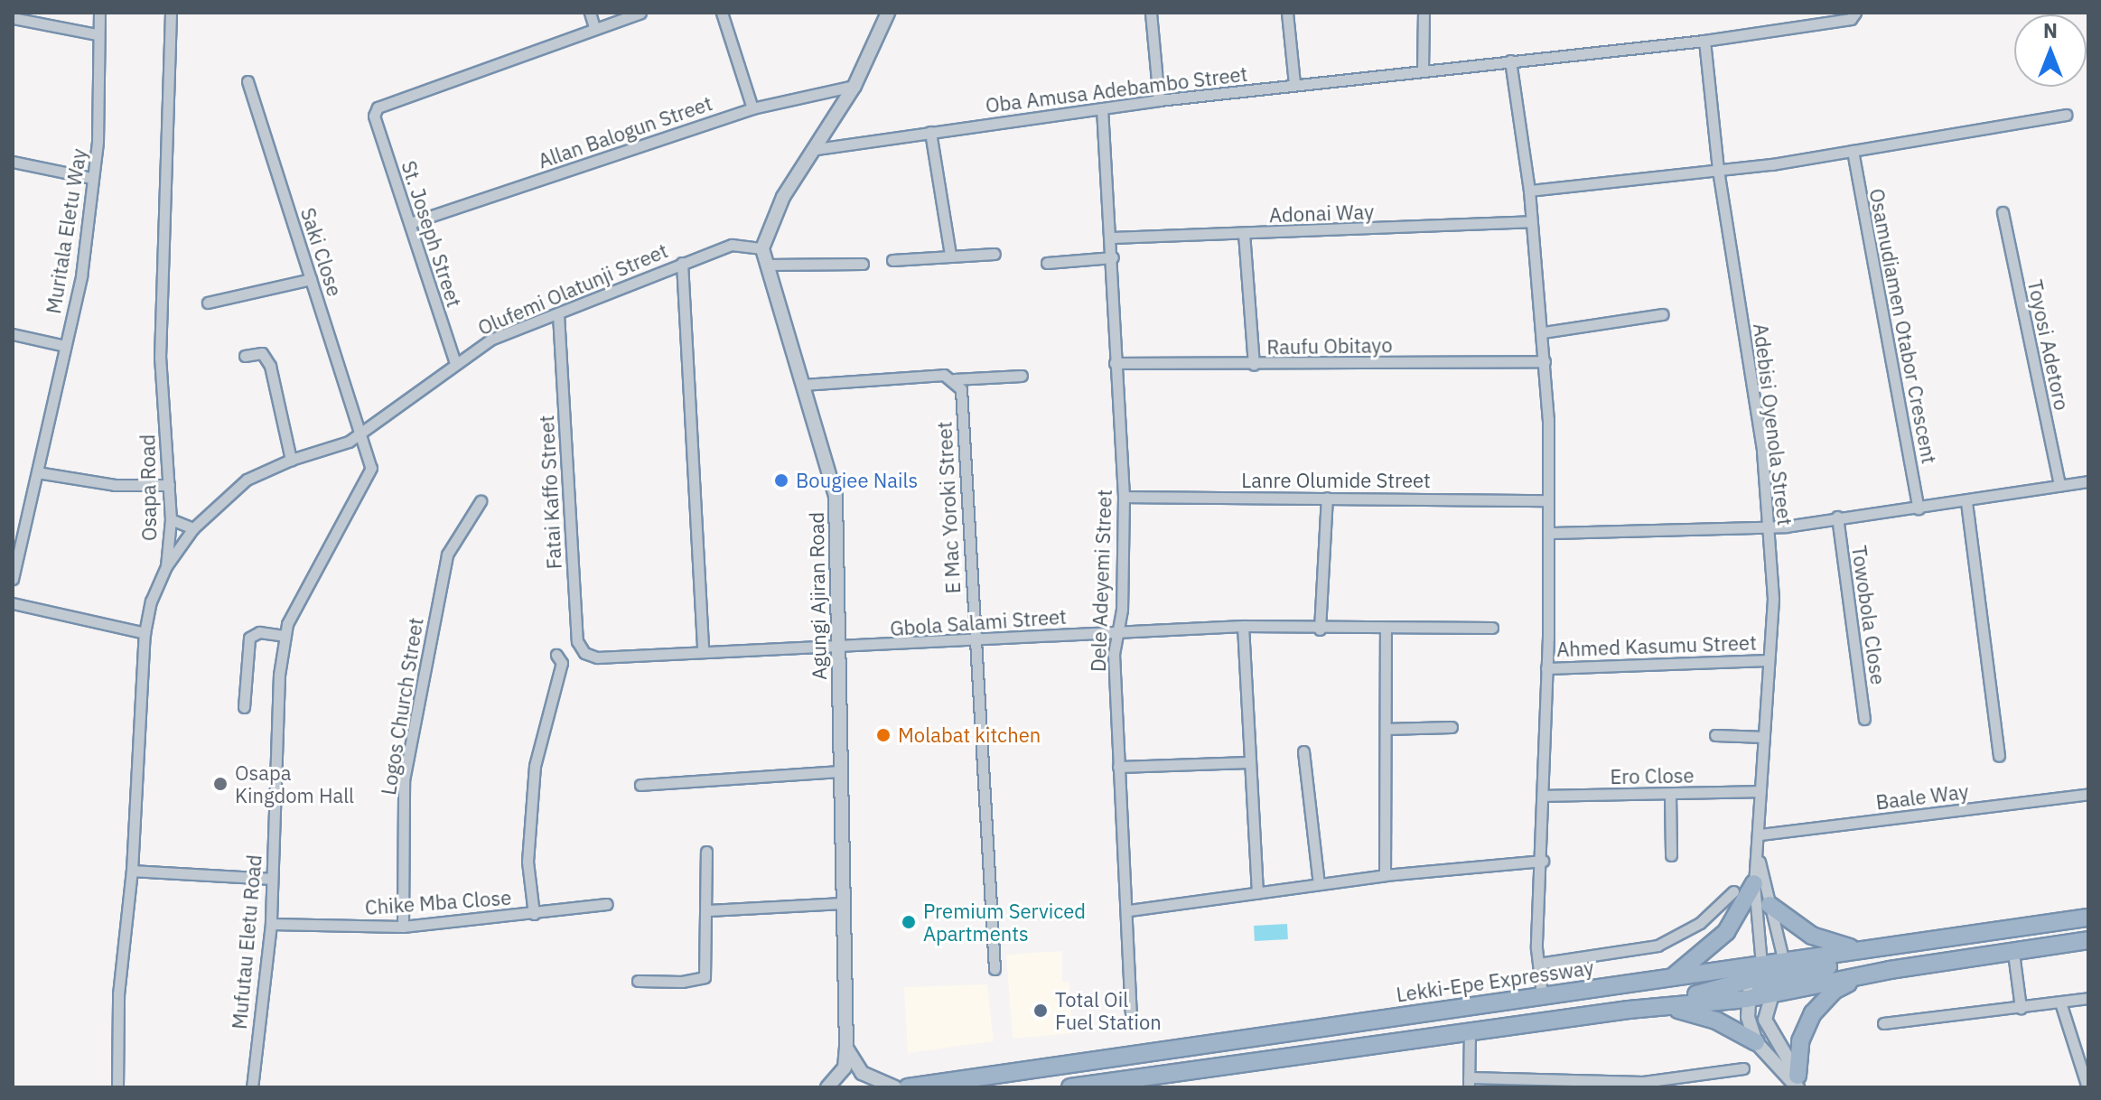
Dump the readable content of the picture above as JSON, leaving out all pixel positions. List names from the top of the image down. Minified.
{"streets":{"highway":["Lekki-Epe Expressway"],"street":["Oba Amusa Adebambo Street","Allan Balogun Street","Adonai Way","Muritala Eletu Way","St. Joseph Street","Saki Close","Olufemi Olatunji Street","Osamudiamen Otabor Crescent","Toyosi Adetoro","Raufu Obitayo","Adebisi Oyenola Street","Lanre Olumide Street","Osapa Road","Fatai Kaffo Street","E Mac Yoroki Street","Dele Adeyemi Street","Agungi Ajiran Road","Towobola Close","Gbola Salami Street","Ahmed Kasumu Street","Logos Church Street","Ero Close","Baale Way","Chike Mba Close","Mufutau Eletu Road"]},"crossings":[["Oba Amusa Adebambo Street","Adebisi Oyenola Street"],["Oba Amusa Adebambo Street","Dele Adeyemi Street"],["Allan Balogun Street","St. Joseph Street"],["Adonai Way","Dele Adeyemi Street"],["St. Joseph Street","Olufemi Olatunji Street"],["Saki Close","Olufemi Olatunji Street"],["Saki Close","Mufutau Eletu Road"],["Olufemi Olatunji Street","Osapa Road"],["Olufemi Olatunji Street","Fatai Kaffo Street"],["Olufemi Olatunji Street","Agungi Ajiran Road"],["Olufemi Olatunji Street","Mufutau Eletu Road"],["Raufu Obitayo","Dele Adeyemi Street"],["Adebisi Oyenola Street","Ahmed Kasumu Street"],["Adebisi Oyenola Street","Ero Close"],["Adebisi Oyenola Street","Baale Way"],["Lanre Olumide Street","Dele Adeyemi Street"],["Fatai Kaffo Street","Gbola Salami Street"],["E Mac Yoroki Street","Gbola Salami Street"],["Dele Adeyemi Street","Gbola Salami Street"],["Agungi Ajiran Road","Gbola Salami Street"],["Logos Church Street","Chike Mba Close"],["Chike Mba Close","Mufutau Eletu Road"]],"places":["Bougiee Nails","Molabat kitchen","Osapa Kingdom Hall","Premium Serviced Apartments","Total Oil Fuel Station"],"north":"top"}
